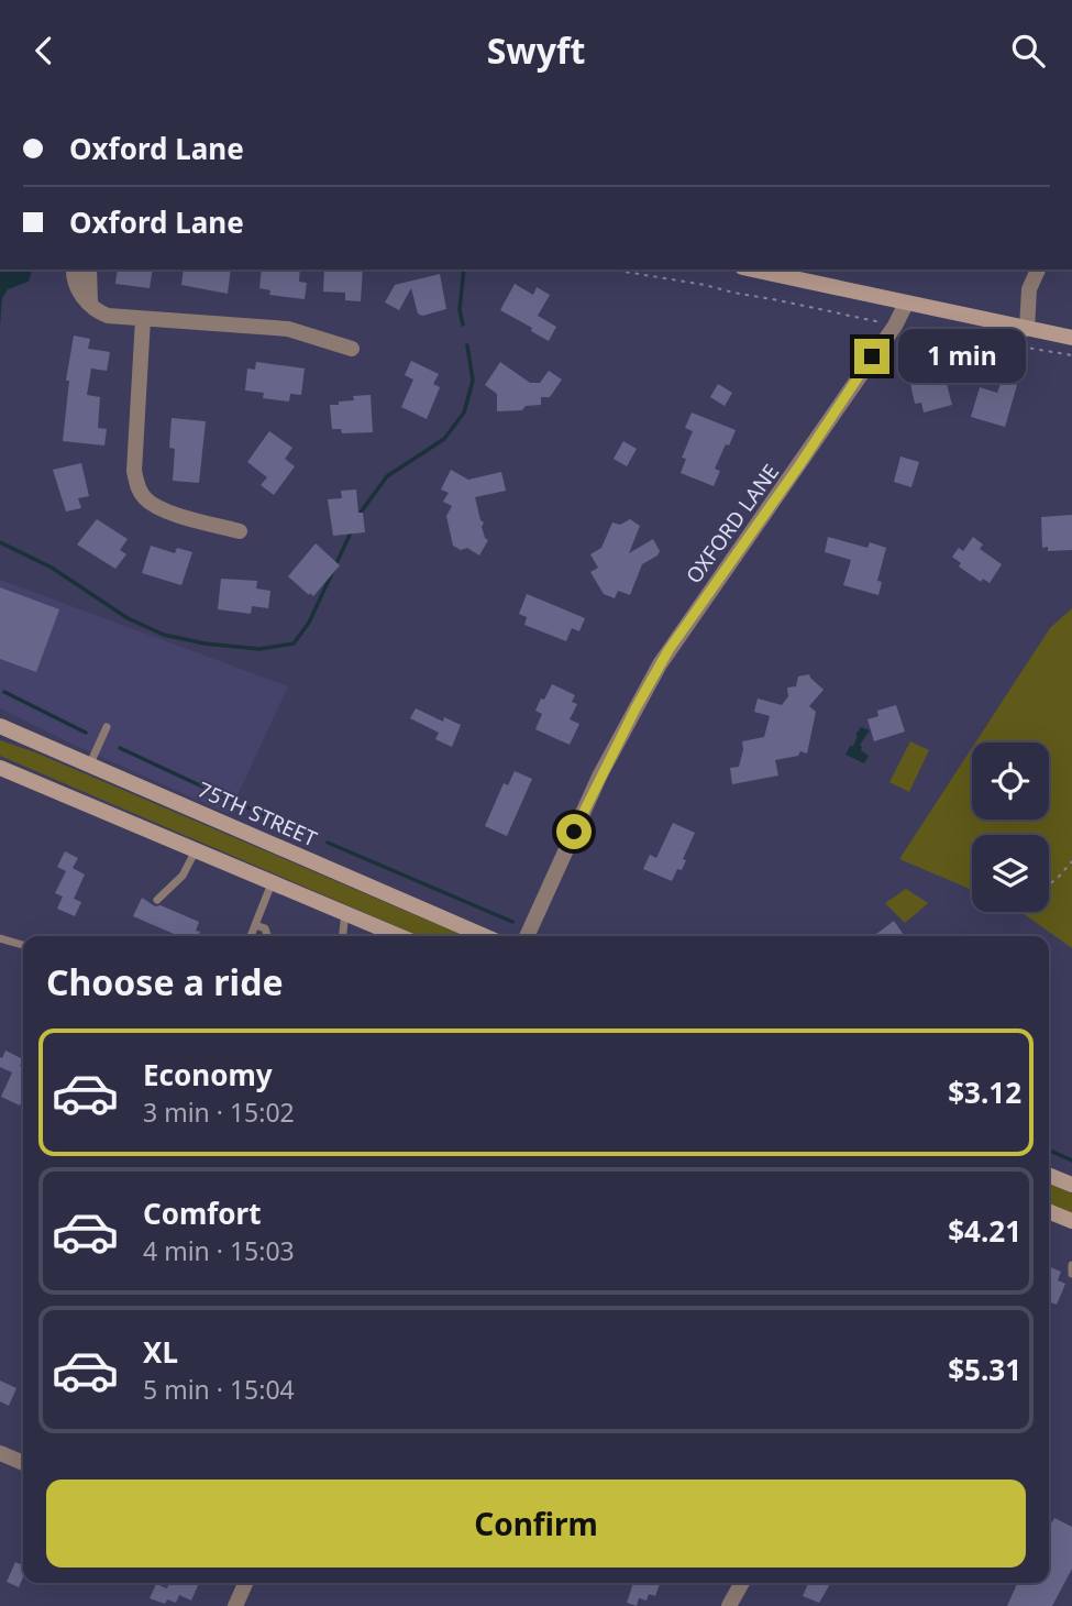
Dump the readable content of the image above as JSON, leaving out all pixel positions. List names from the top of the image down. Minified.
{"streets":{"main road":["75TH STREET"],"street":["OXFORD LANE"]},"page":{"header":"Swyft","banner":["Oxford Lane","Oxford Lane"],"bubble":"1 min","heading":"Choose a ride","list":[{"name":"Economy","note":"3 min · 15:02","value":"$3.12"},{"name":"Comfort","note":"4 min · 15:03","value":"$4.21"},{"name":"XL","note":"5 min · 15:04","value":"$5.31"}],"buttons":"Confirm"}}
